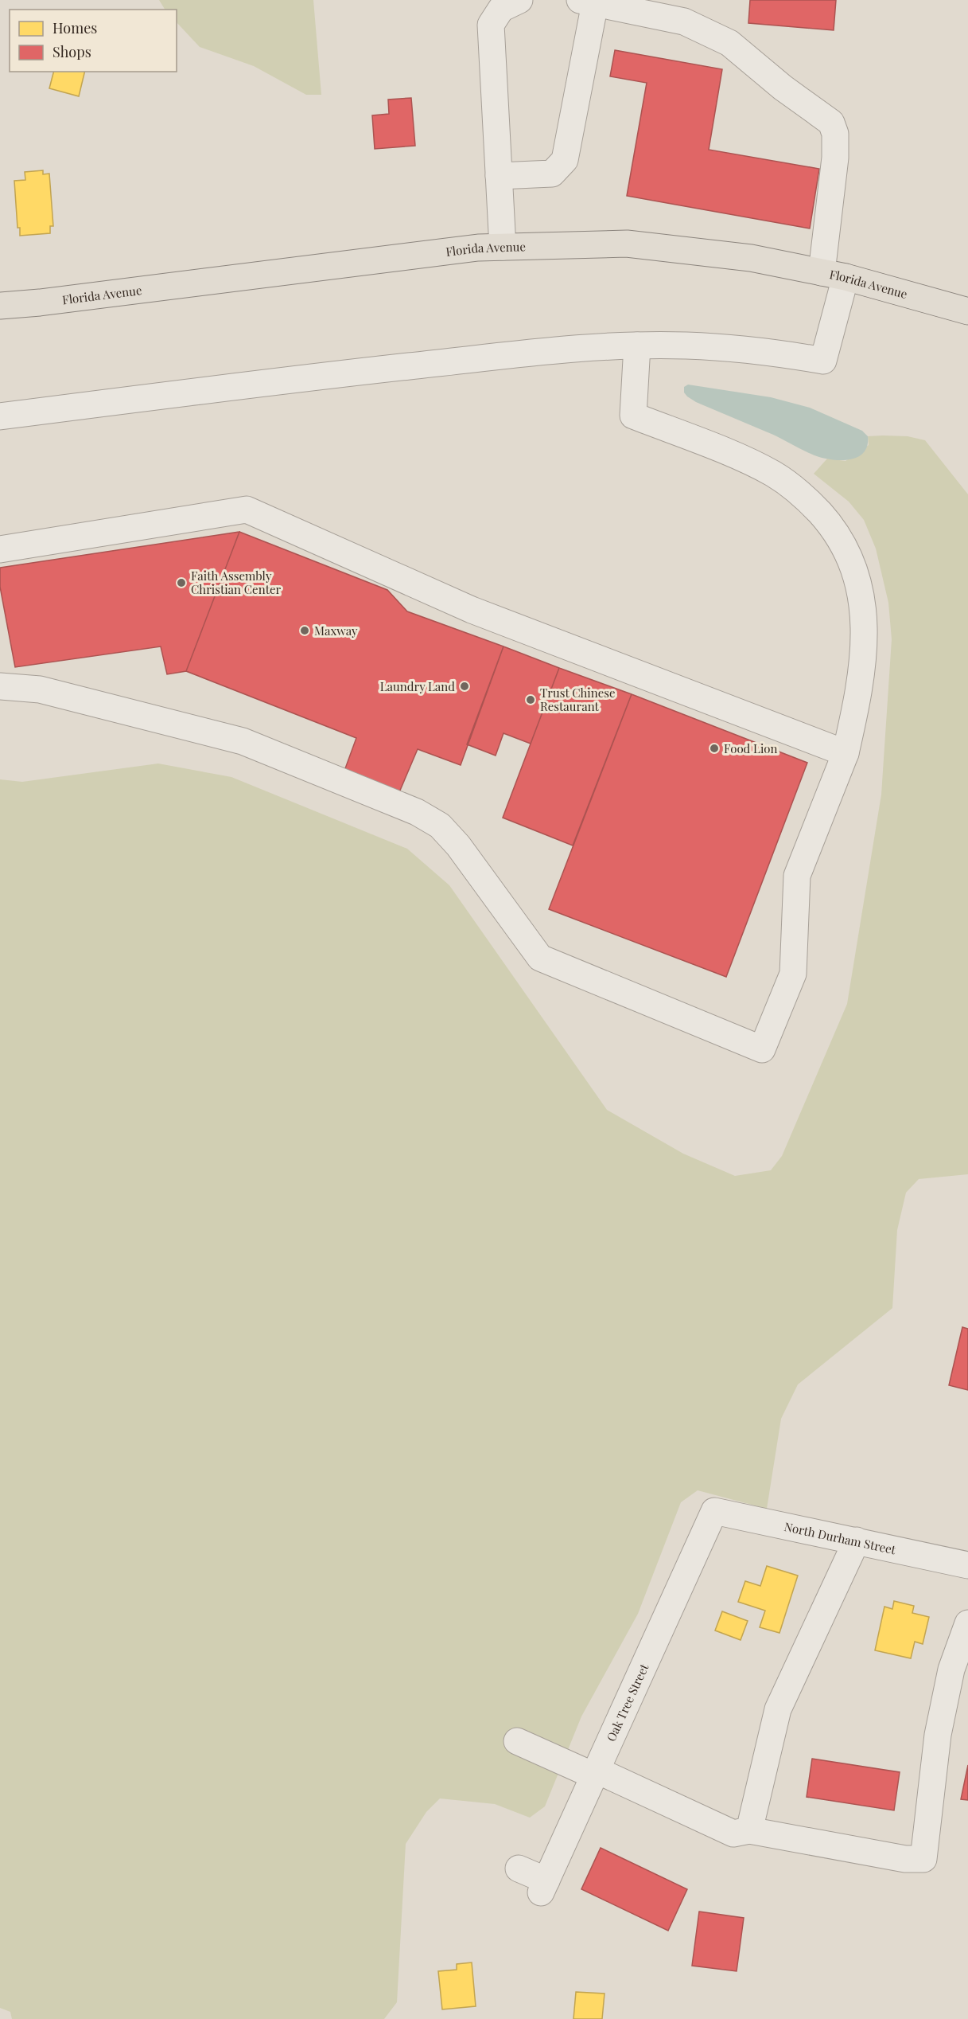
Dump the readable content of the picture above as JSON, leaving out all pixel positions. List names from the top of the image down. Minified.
{"streets":{"main road":["Florida Avenue"],"street":["North Durham Street","Oak Tree Street"]},"crossings":[["North Durham Street","Oak Tree Street"]],"places":["Faith Assembly Christian Center","Maxway","Laundry Land","Trust Chinese Restaurant","Food Lion"],"legend":["Homes","Shops"]}
